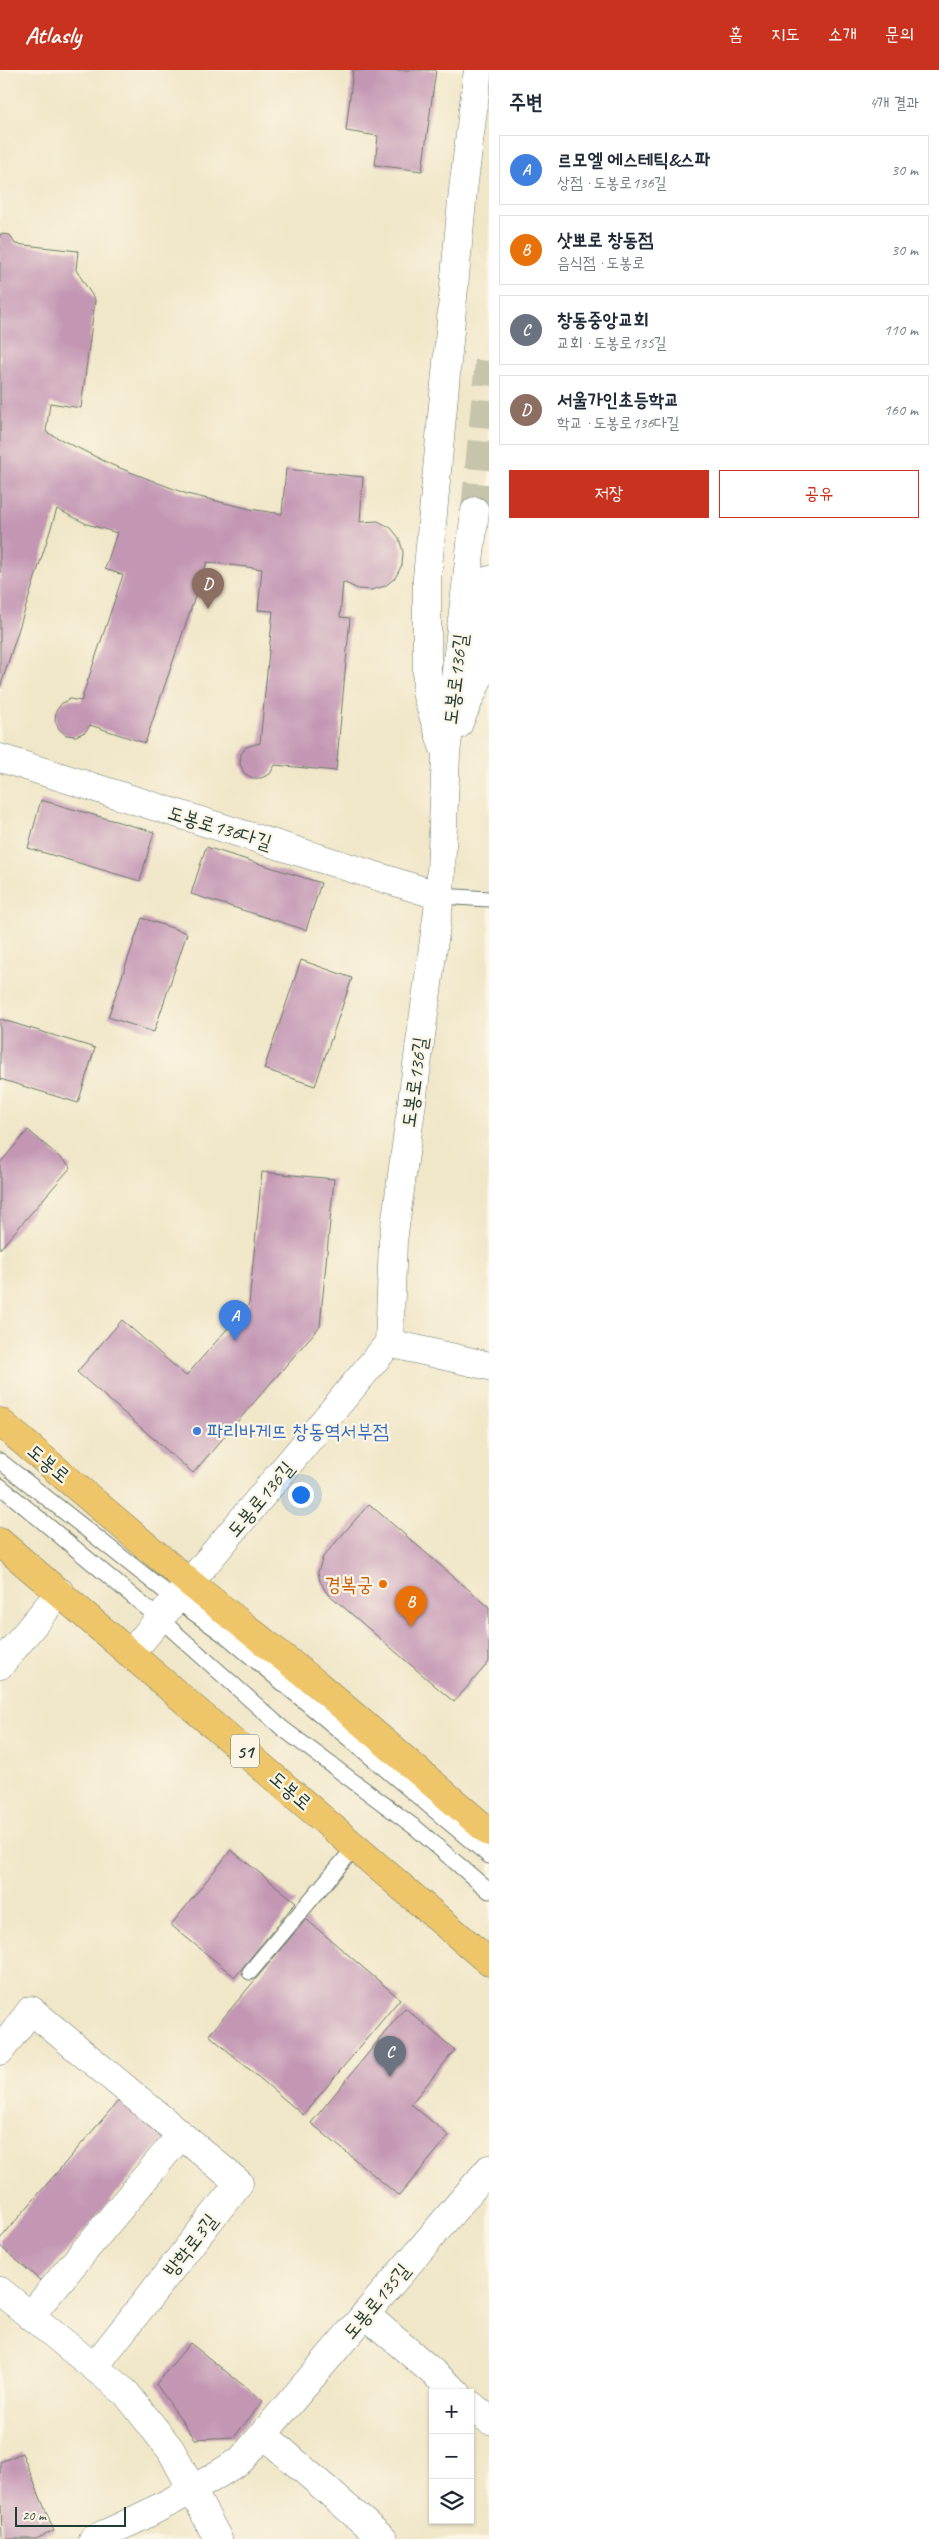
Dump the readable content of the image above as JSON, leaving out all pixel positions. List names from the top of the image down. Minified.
{"streets":{"main road":["도봉로","51"],"street":["도봉로136길","도봉로136다길","방학로3길","도봉로135길"]},"crossings":[["도봉로136길","도봉로136다길"],["도봉로136길","도봉로"]],"places":["파리바게뜨 창동역서부점","경복궁"],"scale_bar":"20 m","page":{"header":"Atlasly","nav":["홈","지도","소개","문의"],"heading":["주변","4개 결과"],"list":[{"mark":"A","name":"르모엘 에스테틱&스파","note":"상점 · 도봉로136길","value":"30 m"},{"mark":"B","name":"삿뽀로 창동점","note":"음식점 · 도봉로","value":"30 m"},{"mark":"C","name":"창동중앙교회","note":"교회 · 도봉로135길","value":"110 m"},{"mark":"D","name":"서울가인초등학교","note":"학교 · 도봉로136다길","value":"160 m"}],"buttons":["저장","공유"],"pins":["D","A","B","C"],"map_buttons":["+","−"],"scale":"20 m"}}
